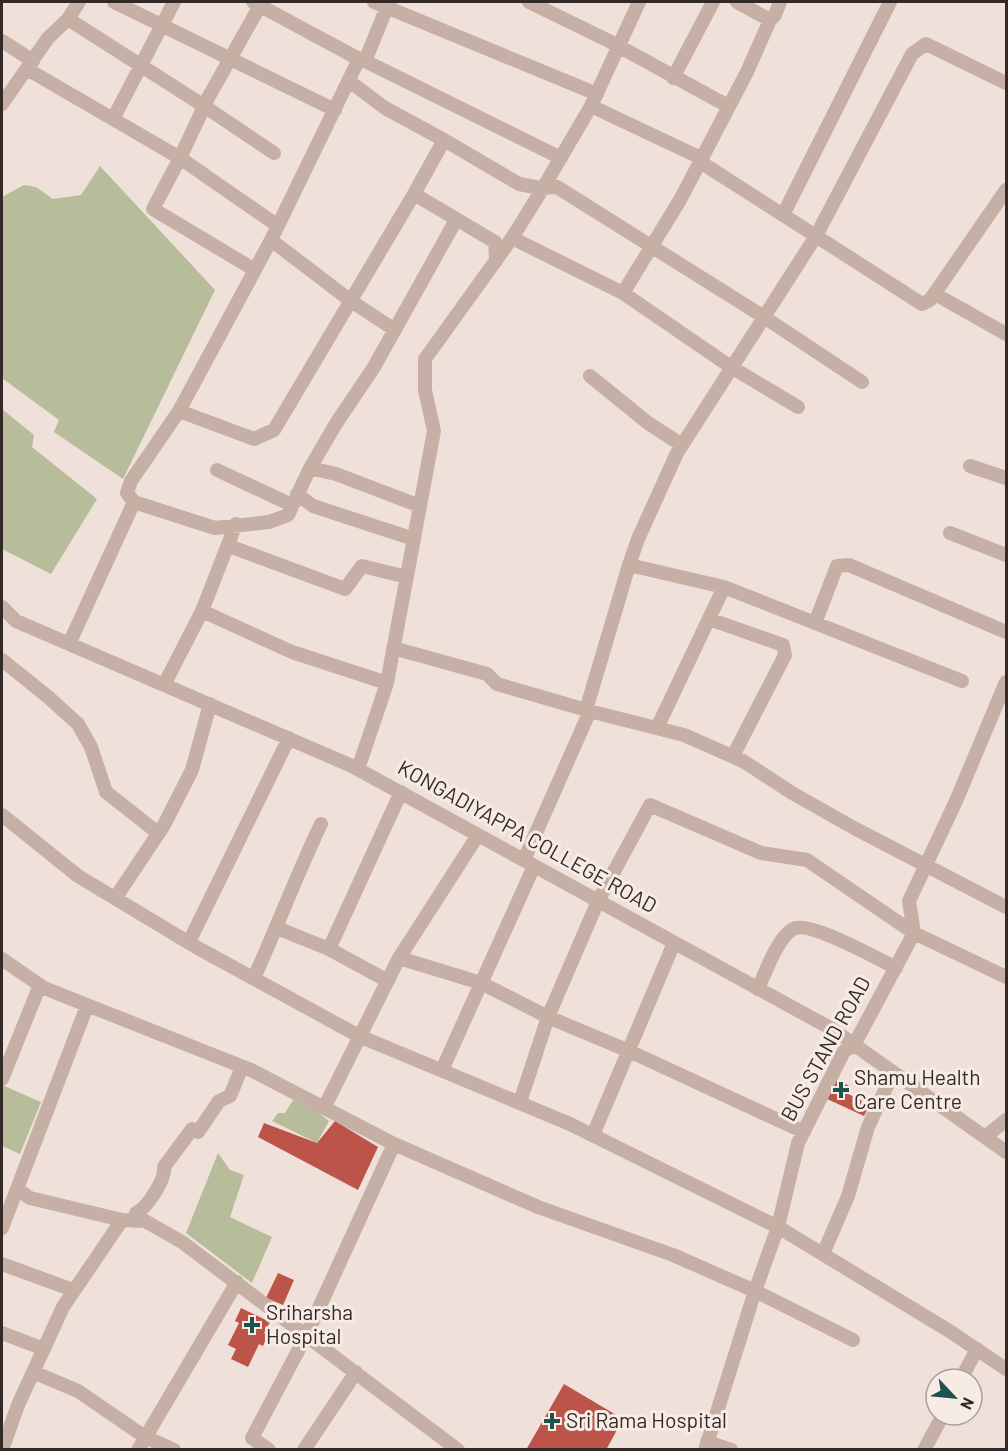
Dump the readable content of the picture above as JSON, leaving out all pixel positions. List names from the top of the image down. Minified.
{"streets":{"street":["KONGADIYAPPA COLLEGE ROAD","BUS STAND ROAD"]},"crossings":[["KONGADIYAPPA COLLEGE ROAD","BUS STAND ROAD"]],"places":{"health":["Shamu Health Care Centre","Sriharsha Hospital","Sri Rama Hospital"]},"north":"bottom right"}
